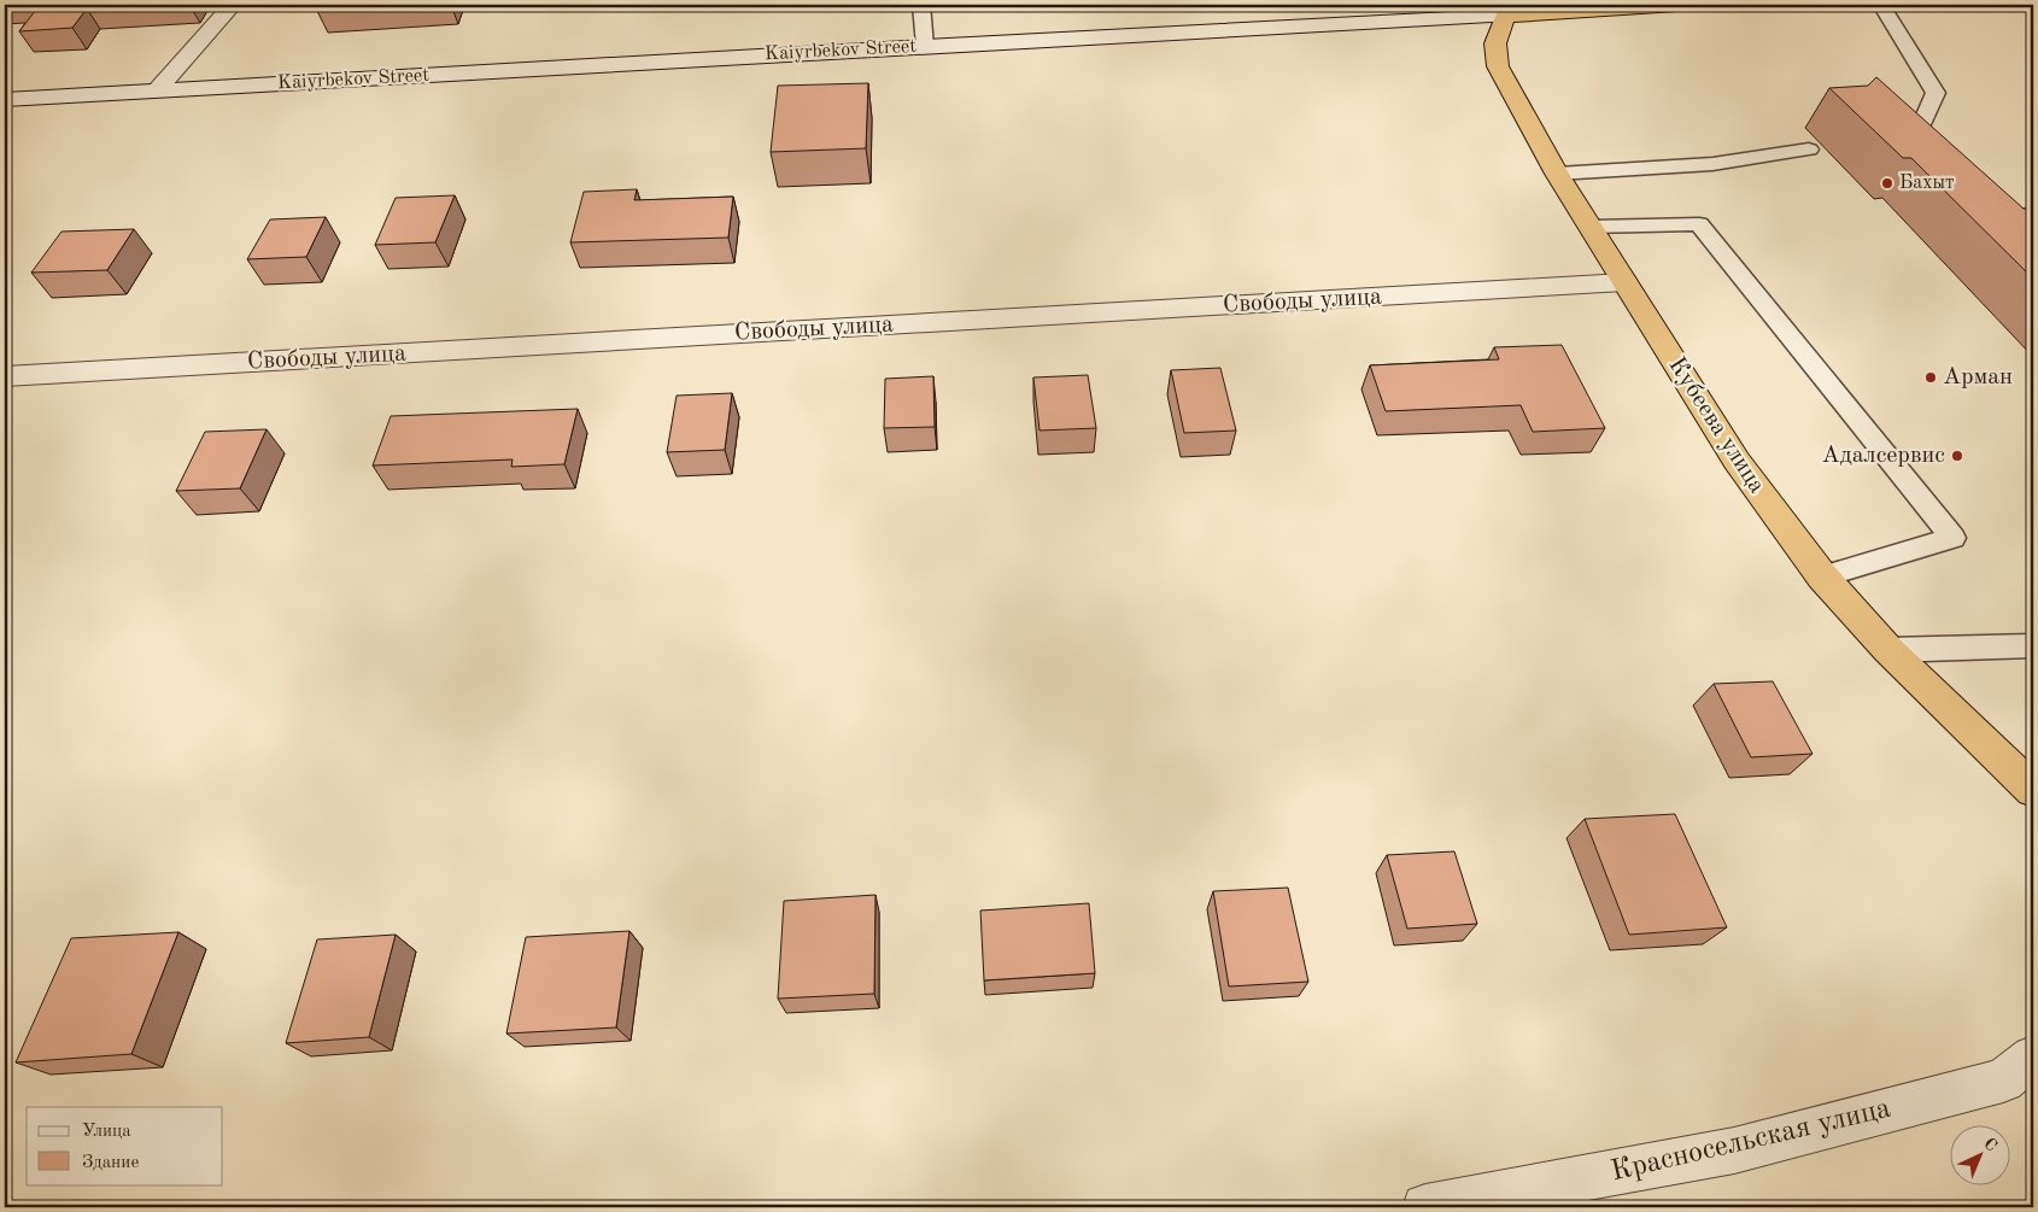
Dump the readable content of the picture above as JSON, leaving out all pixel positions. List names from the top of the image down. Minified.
{"streets":{"highway":["Kaiyrbekov Street","Кубеева улица"],"street":["Свободы улица","Красносельская улица"]},"crossings":[["Kaiyrbekov Street","Кубеева улица"],["Свободы улица","Кубеева улица"]],"places":["Бахыт","Арман","Адалсервис"],"legend":["Улица","Здание"],"north":"top right"}
